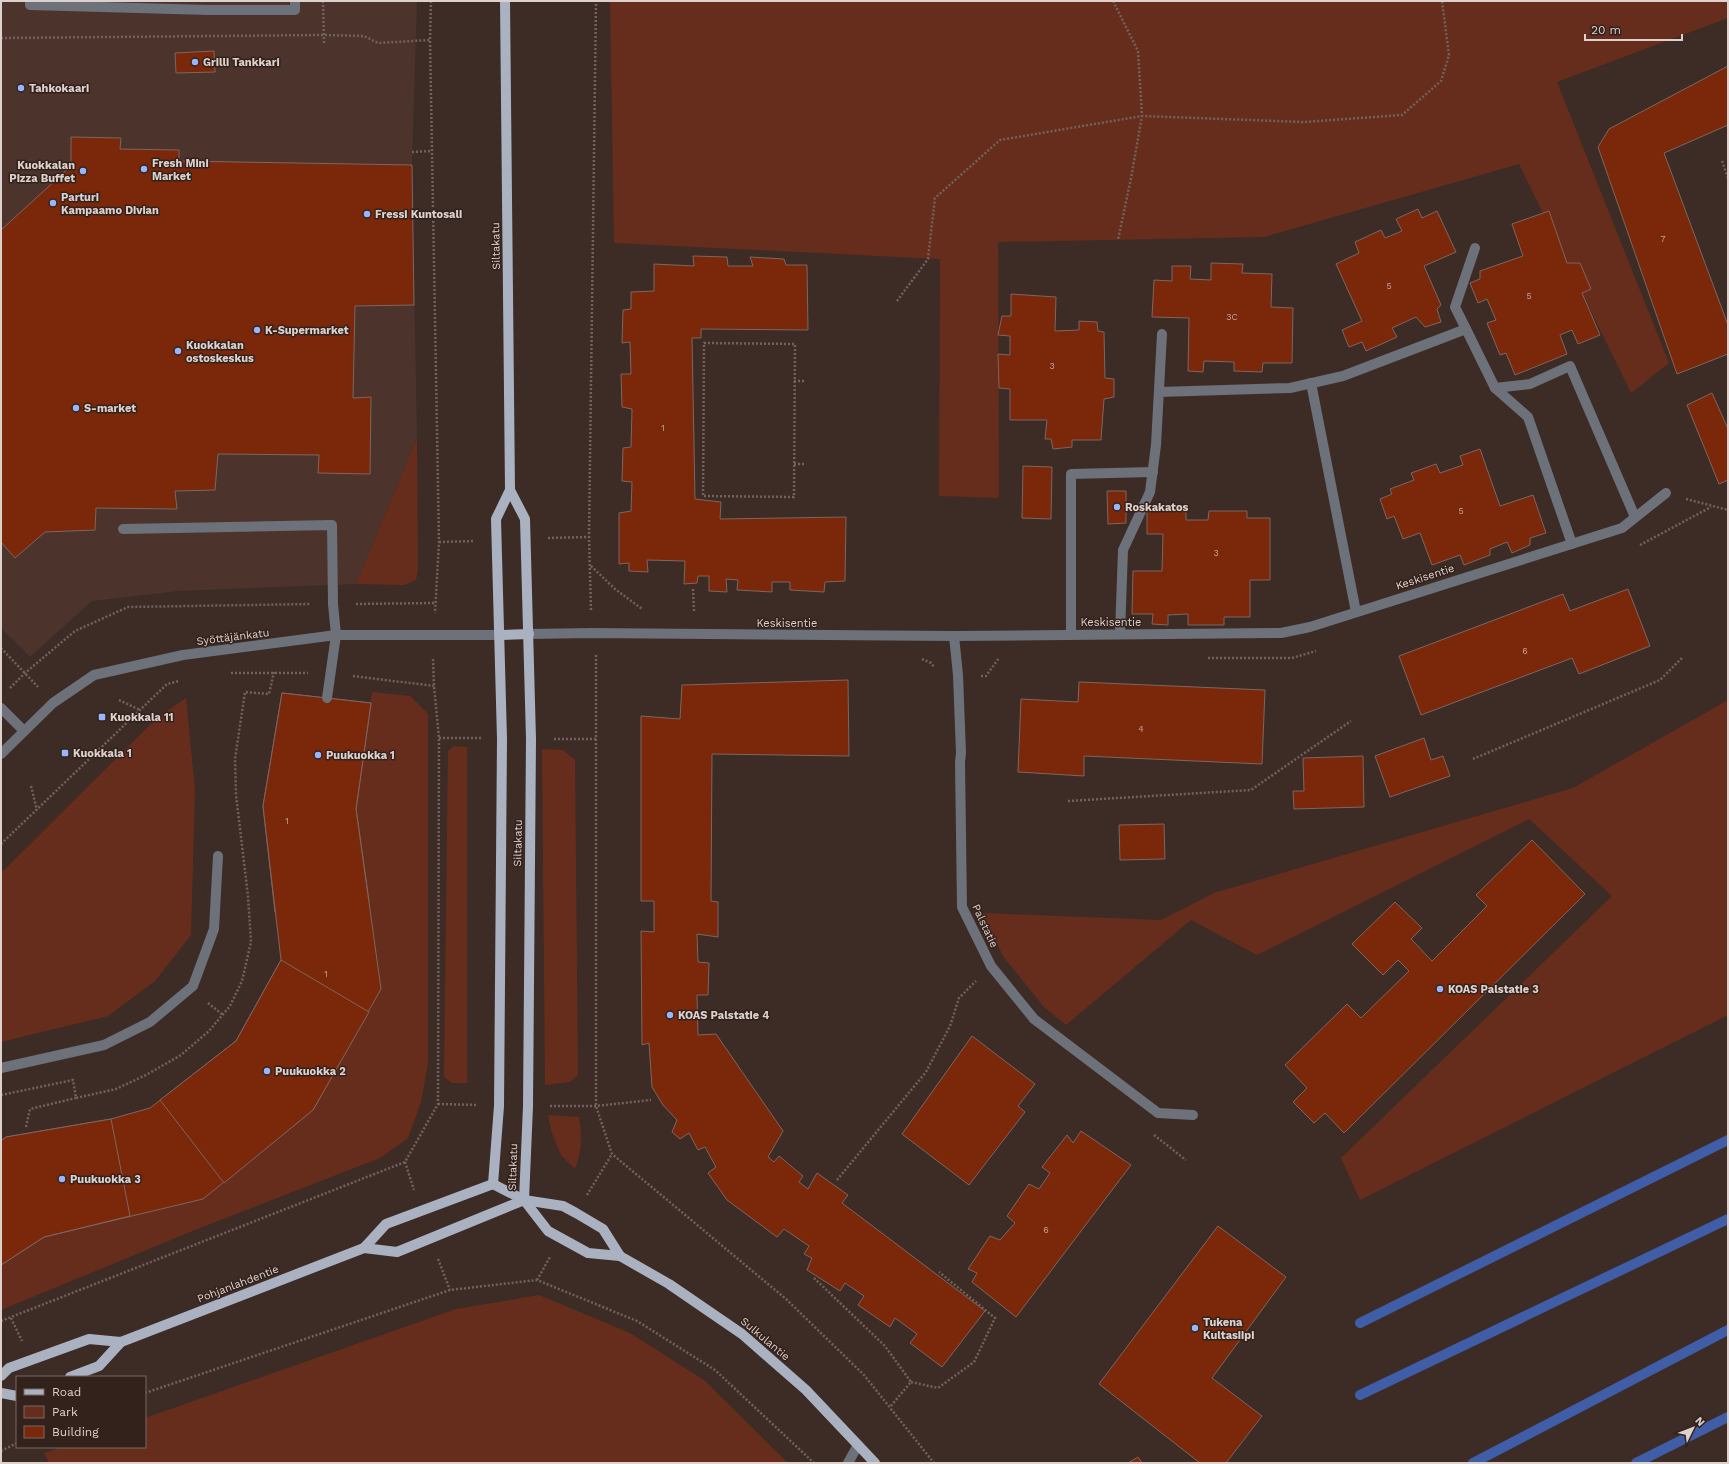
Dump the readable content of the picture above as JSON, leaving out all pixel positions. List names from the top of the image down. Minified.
{"streets":{"main road":["Siltakatu","Pohjanlahdentie","Sulkulantie"],"street":["Keskisentie","Syöttäjänkatu","Palstatie"]},"crossings":[["Siltakatu","Keskisentie"],["Siltakatu","Syöttäjänkatu"],["Siltakatu","Pohjanlahdentie"],["Siltakatu","Sulkulantie"],["Keskisentie","Palstatie"],["Pohjanlahdentie","Sulkulantie"]],"places":{"other":["Grilli Tankkari","Tahkokaari","Fresh Mini Market","Kuokkalan Pizza Buffet","Parturi Kampaamo Divian","Fressi Kuntosali","K-Supermarket","Kuokkalan ostoskeskus","S-market","Roskakatos","Puukuokka 1","KOAS Palstatie 3","KOAS Palstatie 4","Puukuokka 2","Puukuokka 3","Tukena Kultasiipi"],"transit":["Kuokkala 11","Kuokkala 1"]},"house_numbers":["7","5","5","3C","3","1","5","3","6","4","1","1","6"],"legend":["Road","Park","Building"],"scale_bar":"20 m","north":"top right"}
